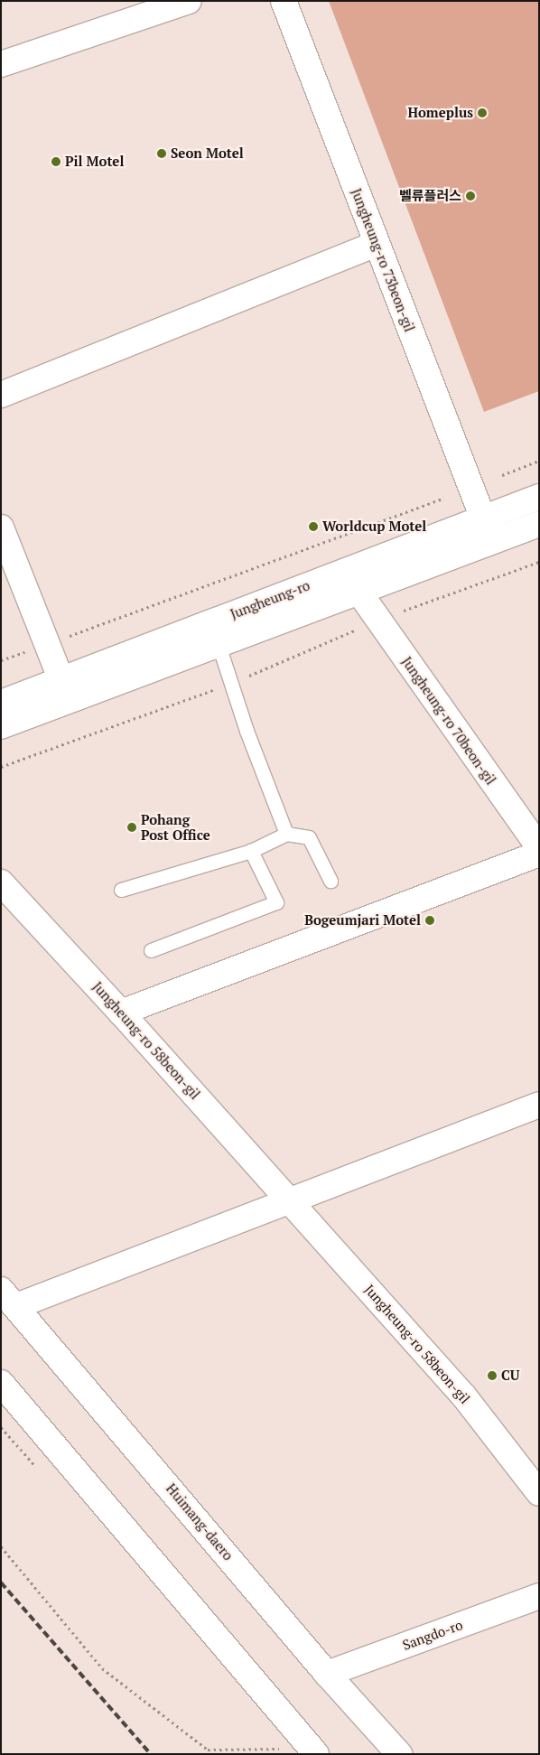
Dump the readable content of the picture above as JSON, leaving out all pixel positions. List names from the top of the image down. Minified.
{"streets":{"street":["Jungheung-ro 73beon-gil","Jungheung-ro","Jungheung-ro 70beon-gil","Jungheung-ro 58beon-gil","Huimang-daero","Sangdo-ro"]},"crossings":[["Jungheung-ro 73beon-gil","Jungheung-ro"],["Jungheung-ro","Jungheung-ro 70beon-gil"],["Huimang-daero","Sangdo-ro"]],"places":["Homeplus","Seon Motel","Pil Motel","벨류플러스","Worldcup Motel","Pohang Post Office","Bogeumjari Motel","CU"]}
